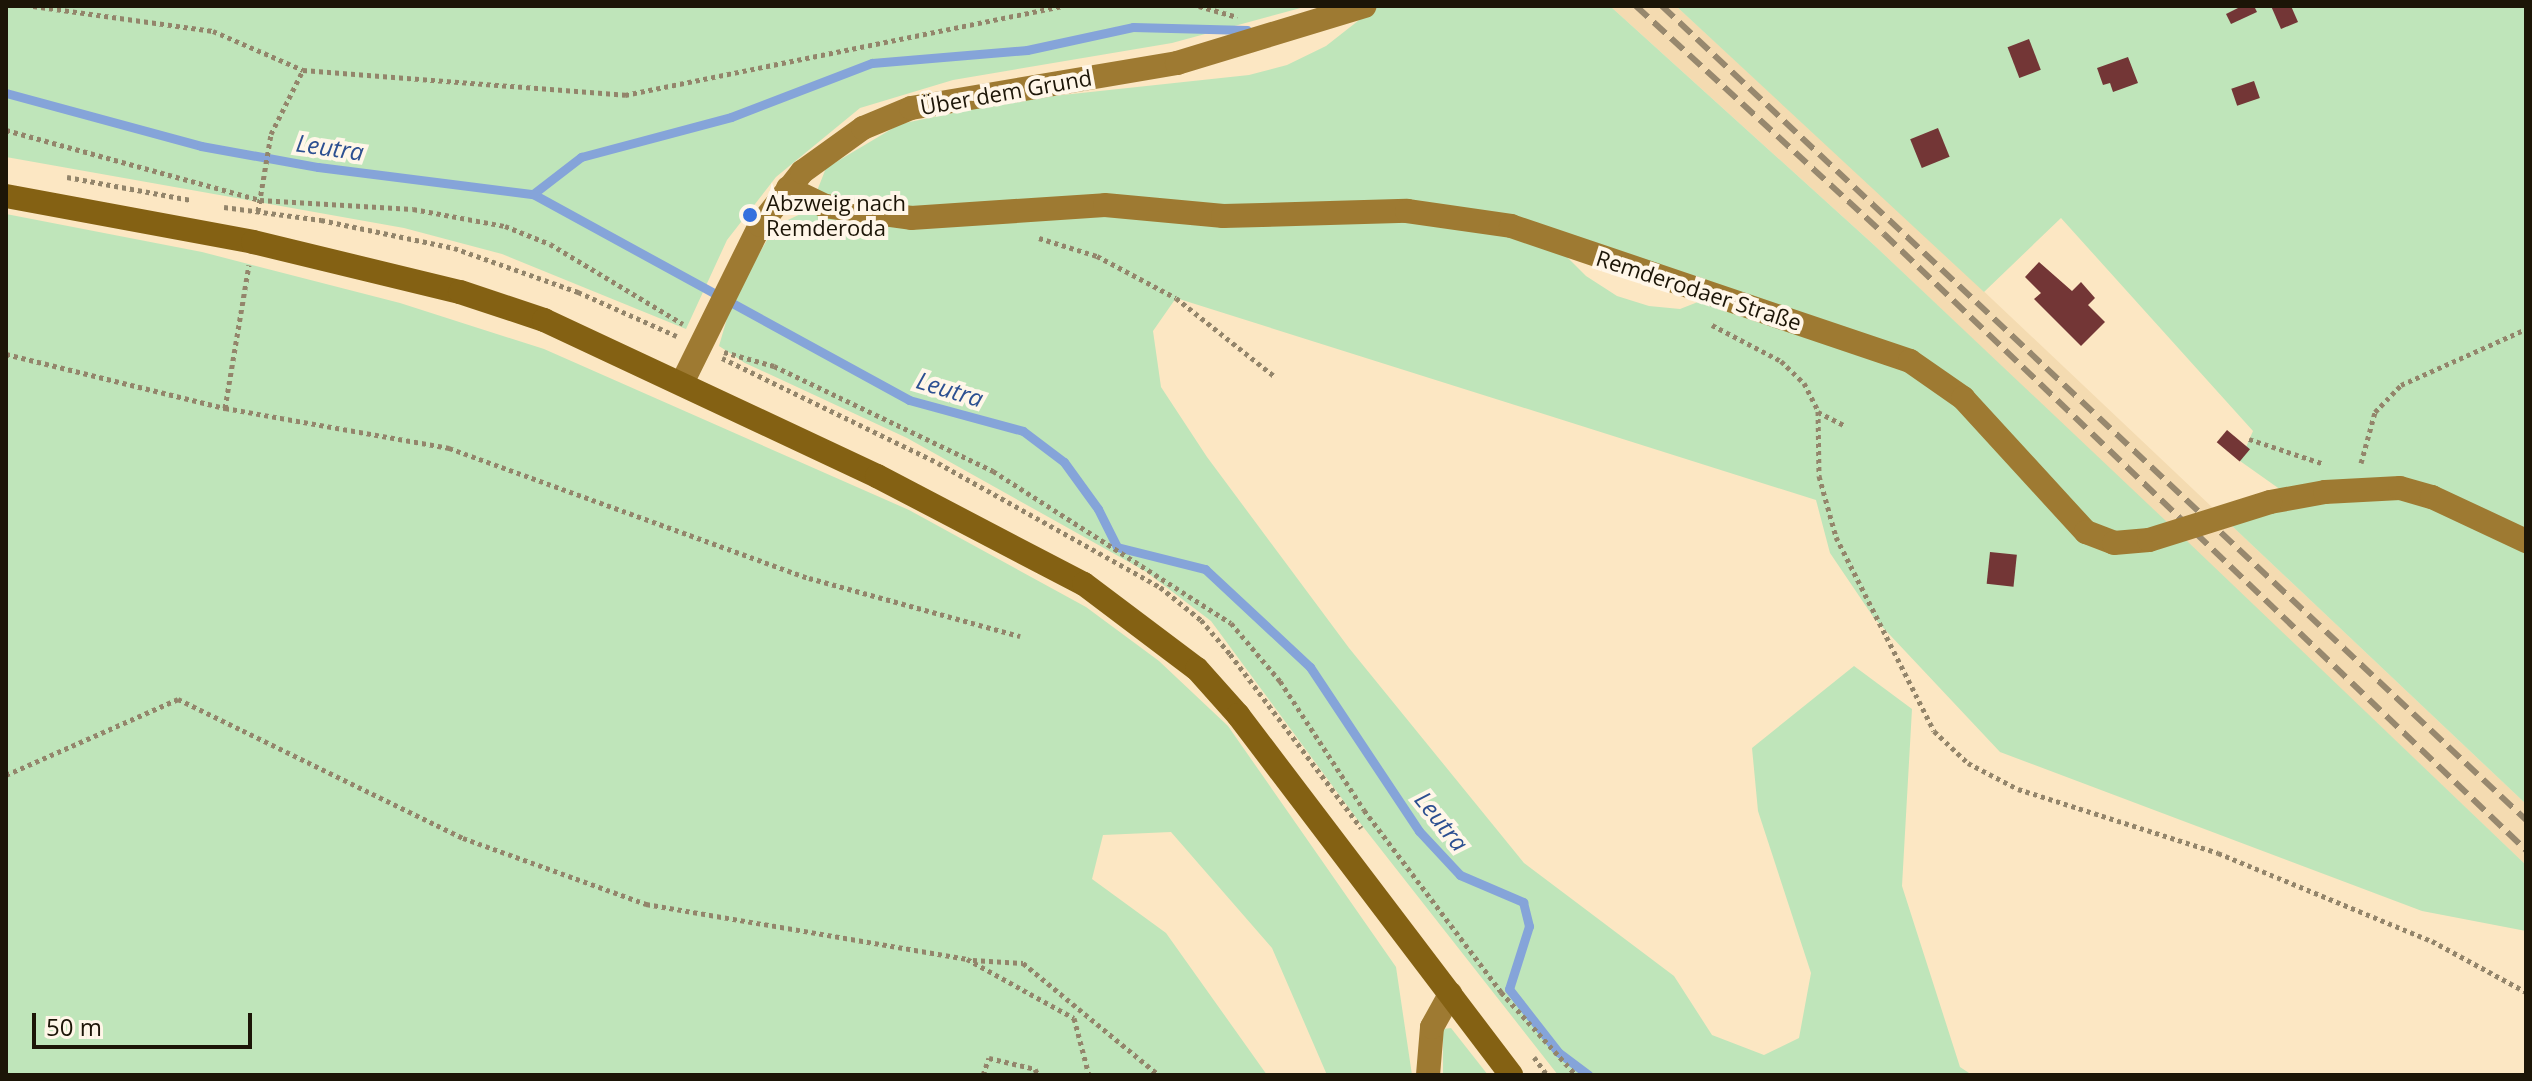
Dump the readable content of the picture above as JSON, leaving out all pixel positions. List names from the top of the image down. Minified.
{"streets":{"street":["Über dem Grund","Remderodaer Straße"]},"crossings":[["Über dem Grund","Remderodaer Straße"]],"water":["Leutra"],"places":["Abzweig nach Remderoda"],"scale_bar":"50 m"}
